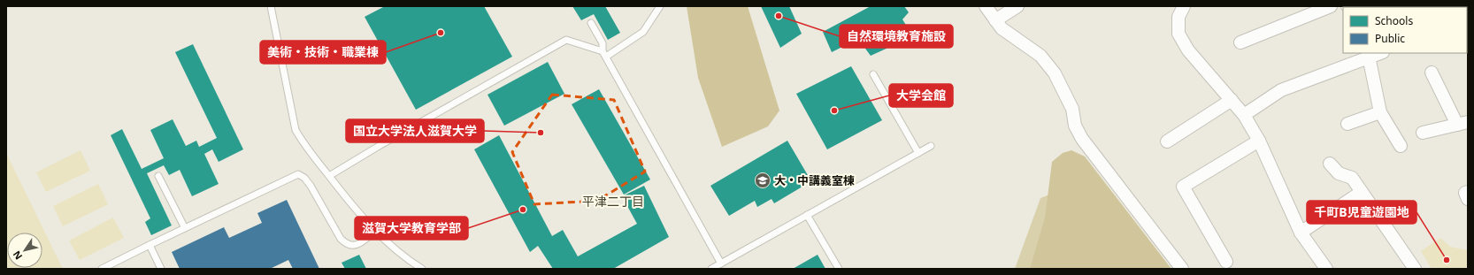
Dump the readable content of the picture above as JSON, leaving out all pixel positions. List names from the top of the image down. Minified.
{"districts":["平津二丁目"],"places":{"other":["自然環境教育施設","美術・技術・職業棟","大学会館","国立大学法人滋賀大学","滋賀大学教育学部","千町B児童遊園地"],"school or university":["大・中講義室棟"]},"legend":["Schools","Public"],"north":"bottom left"}
